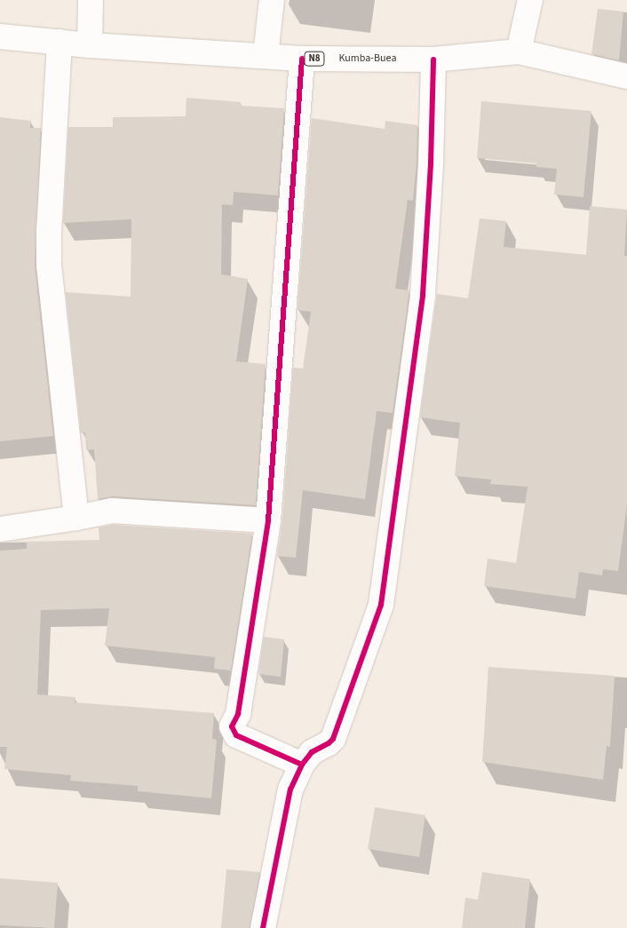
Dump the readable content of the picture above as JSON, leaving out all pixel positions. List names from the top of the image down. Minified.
{"streets":{"main road":["N8","Kumba-Buea"]}}
